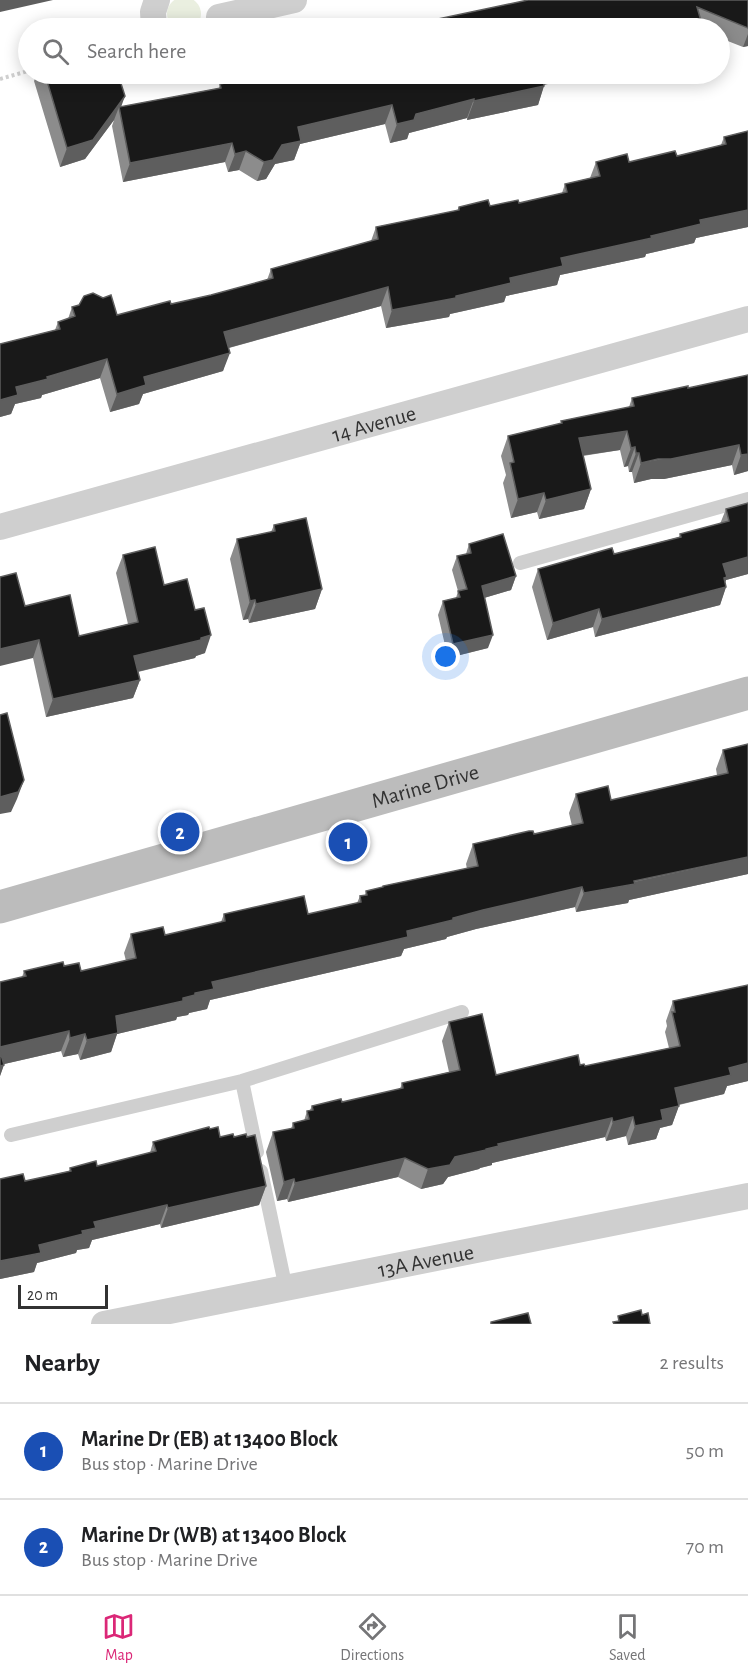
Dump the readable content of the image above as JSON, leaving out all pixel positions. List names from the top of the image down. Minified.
{"streets":{"street":["14 Avenue","Marine Drive","13A Avenue"]},"scale_bar":"20 m","page":{"search":"Search here","pins":["2","1"],"scale":"20 m","heading":["Nearby","2 results"],"list":[{"mark":"1","name":"Marine Dr (EB) at 13400 Block","note":"Bus stop · Marine Drive","value":"50 m"},{"mark":"2","name":"Marine Dr (WB) at 13400 Block","note":"Bus stop · Marine Drive","value":"70 m"}],"nav":["Map","Directions","Saved"]}}
